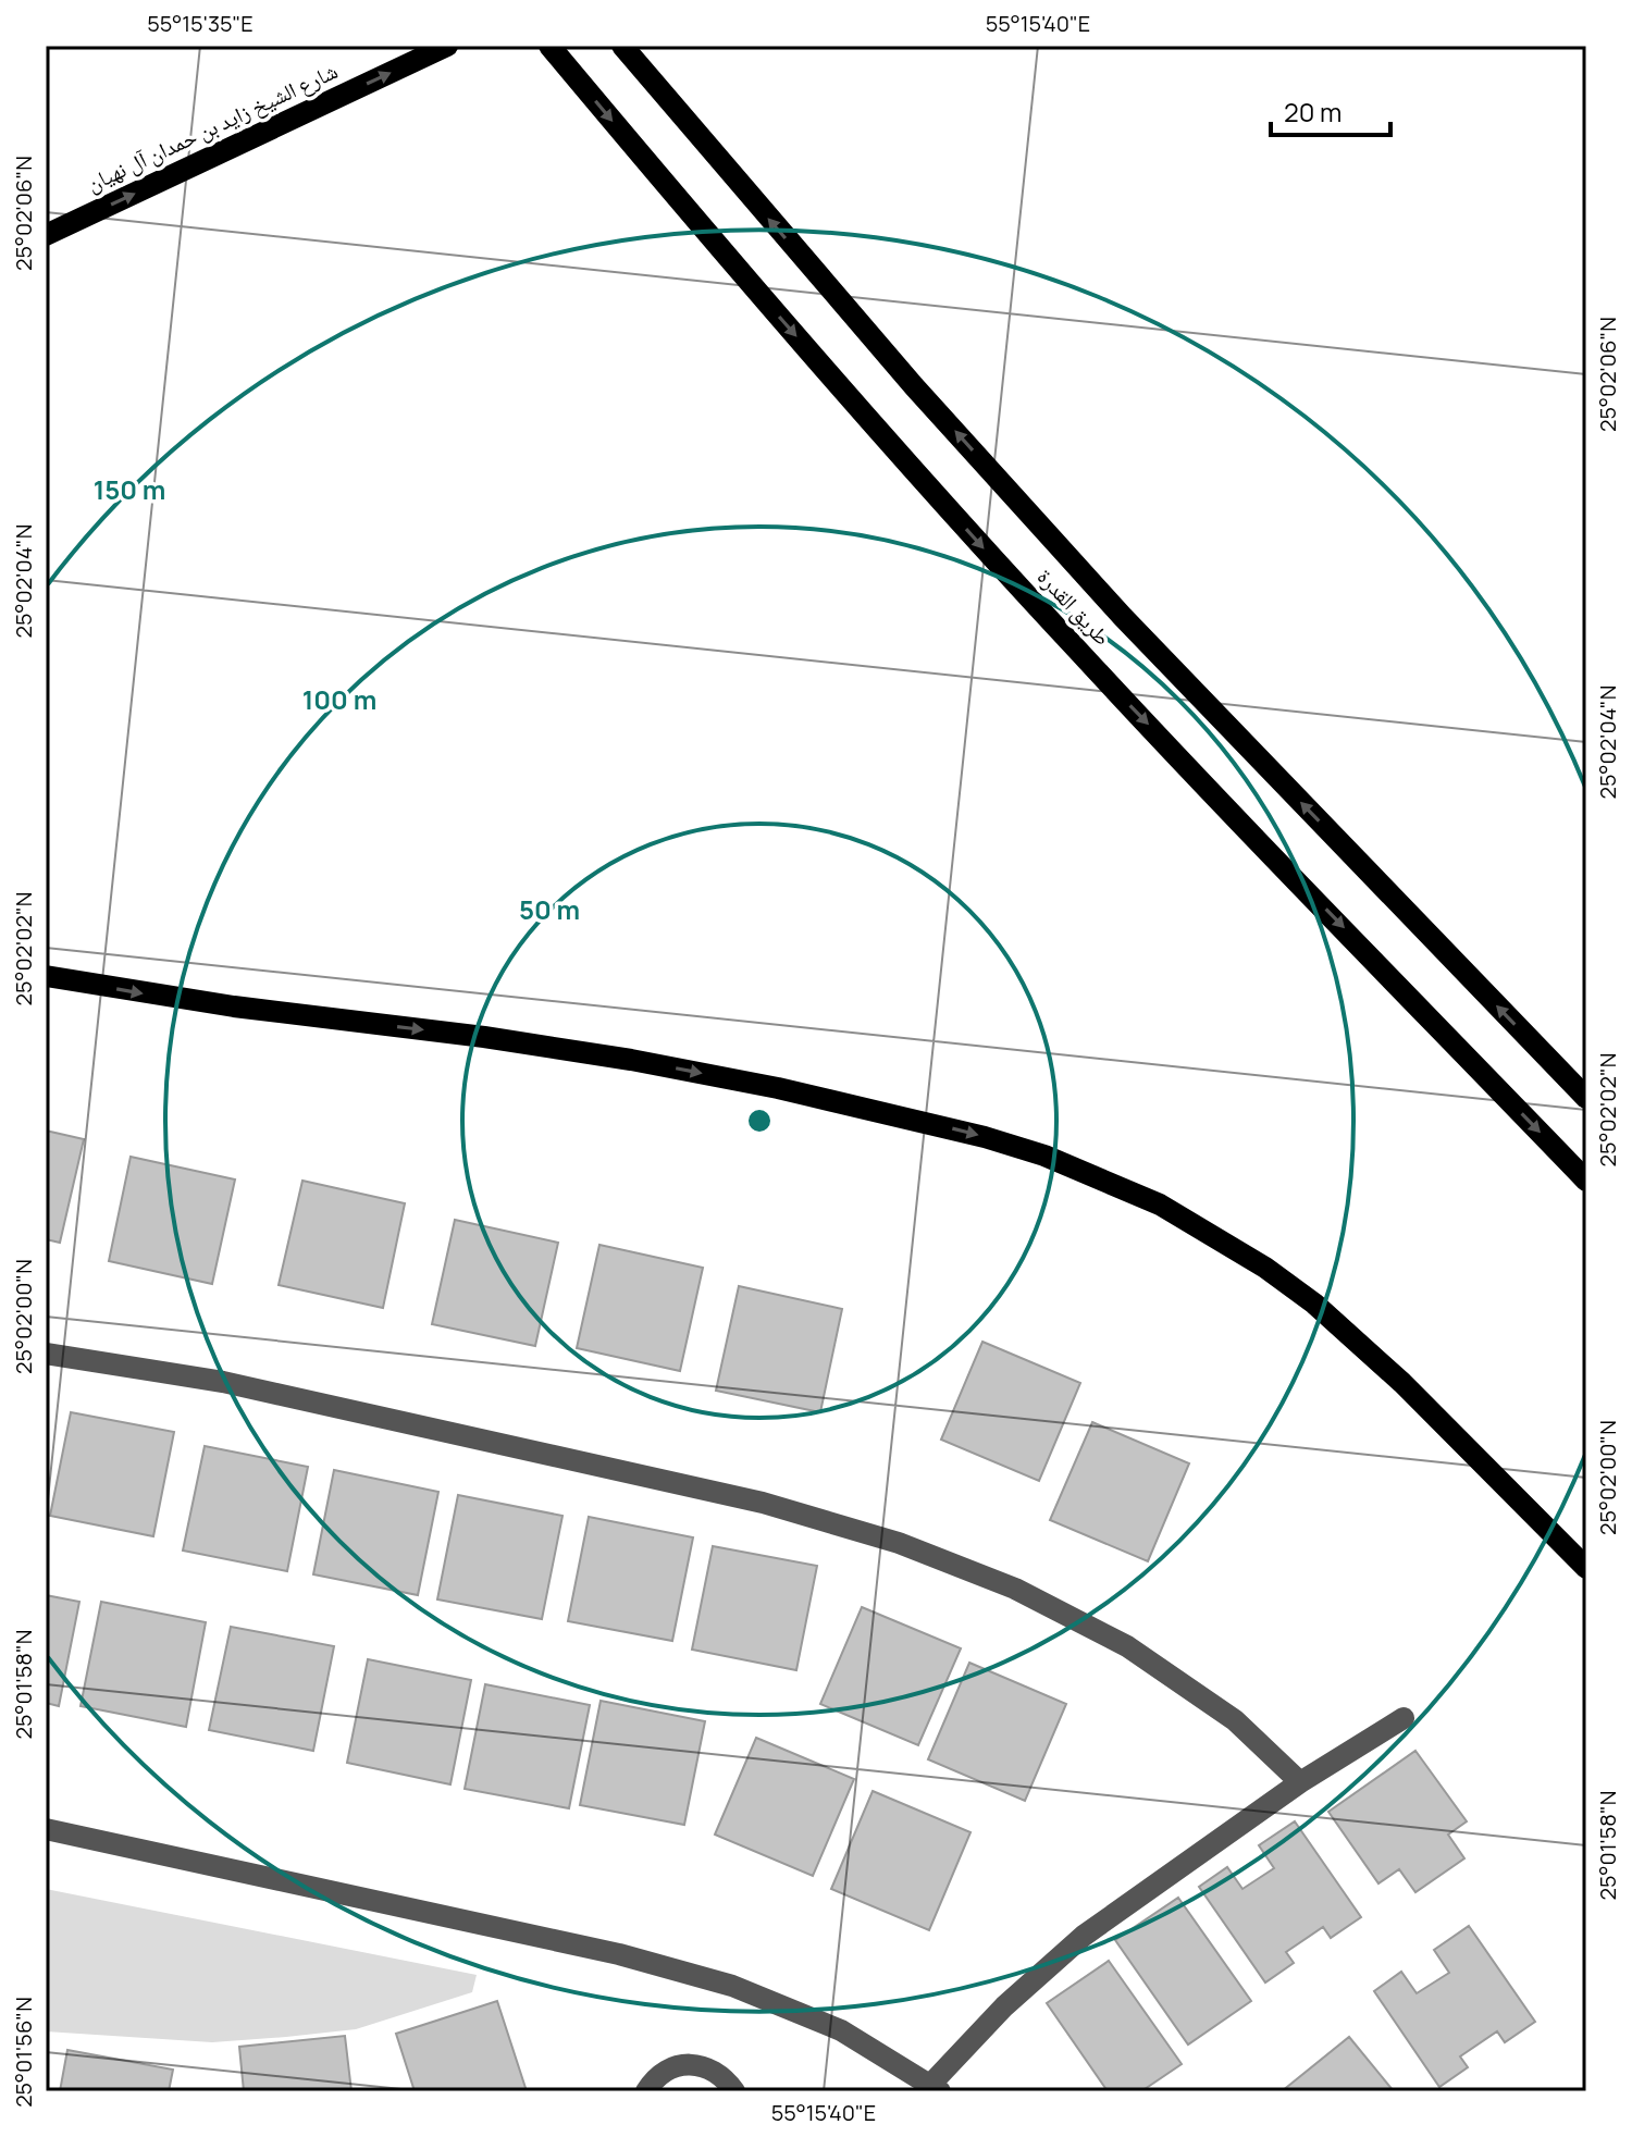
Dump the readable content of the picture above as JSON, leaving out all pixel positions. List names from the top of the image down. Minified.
{"streets":{"main road":["شارع الشيخ زايد بن حمدان آل نهيان","طريق القدرة"]},"one_way":["شارع الشيخ زايد بن حمدان آل نهيان"],"scale_bar":"20 m","coordinates":["55°15'35\"E","55°15'40\"E","25°02'06\"N","25°02'04\"N","25°02'02\"N","25°02'00\"N","25°01'58\"N","25°01'56\"N"],"rings":["150 m","100 m","50 m"]}
